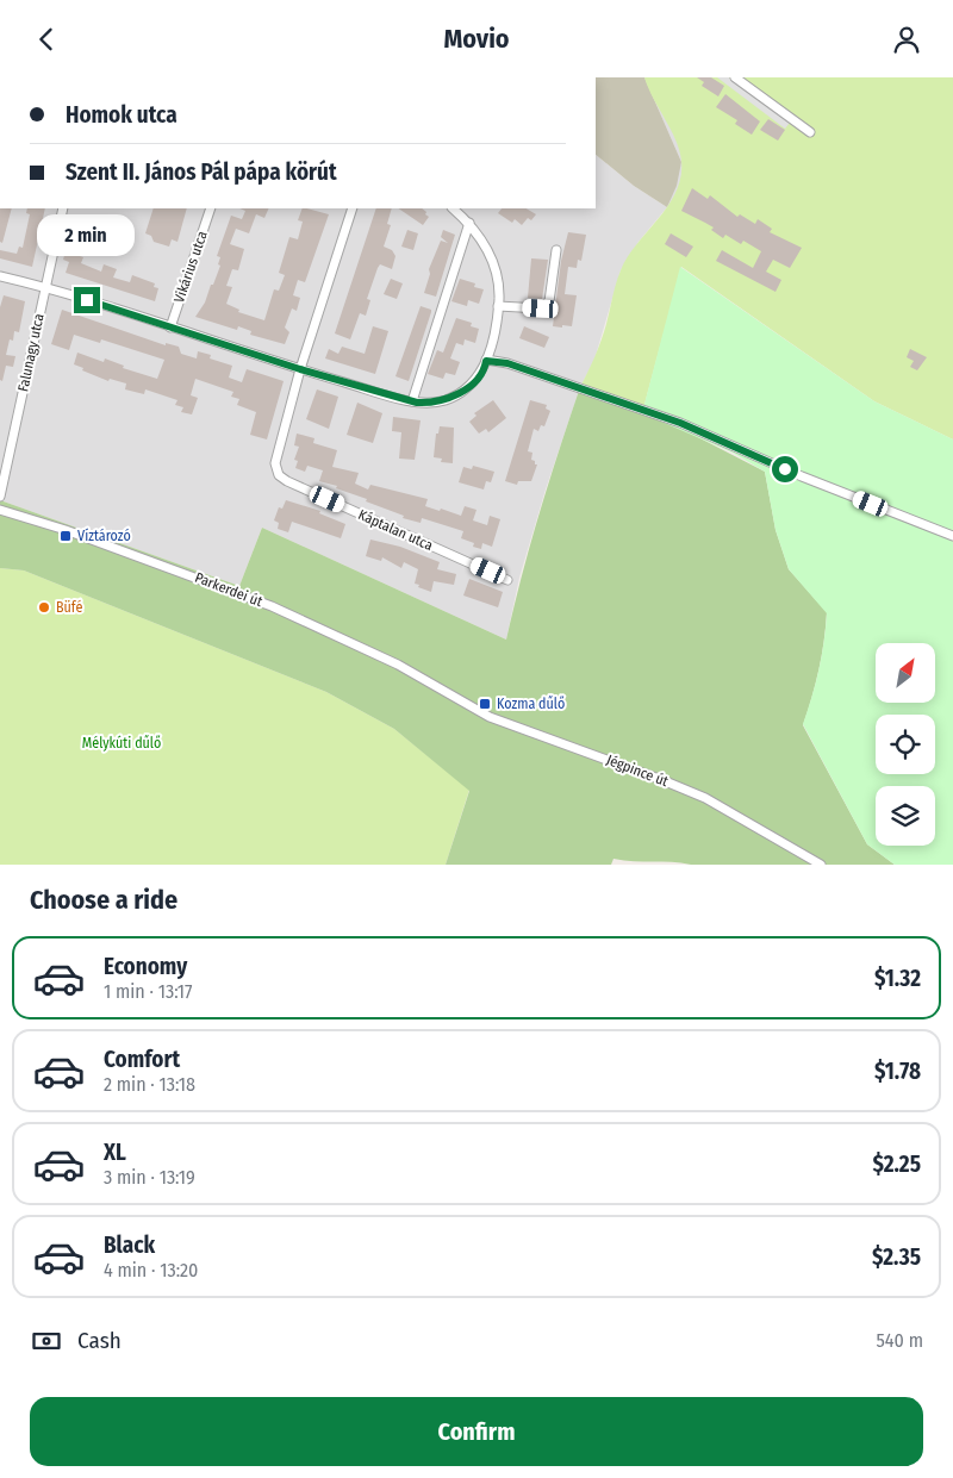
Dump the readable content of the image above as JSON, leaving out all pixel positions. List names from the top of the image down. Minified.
{"streets":{"street":["Vikárius utca","Falunagy utca","Káptalan utca","Parkerdei út","Jégpince út"]},"crossings":[["Parkerdei út","Jégpince út"]],"parks":["Mélykúti dűlő"],"places":{"transit":["Víztározó","Kozma dűlő"],"other":["Büfé"]},"north":"top right","page":{"header":"Movio","banner":["Homok utca","Szent II. János Pál pápa körút"],"bubble":"2 min","heading":"Choose a ride","list":[{"name":"Economy","note":"1 min · 13:17","value":"$1.32"},{"name":"Comfort","note":"2 min · 13:18","value":"$1.78"},{"name":"XL","note":"3 min · 13:19","value":"$2.25"},{"name":"Black","note":"4 min · 13:20","value":"$2.35"}],"pay":["Cash","540 m"],"buttons":"Confirm"}}
